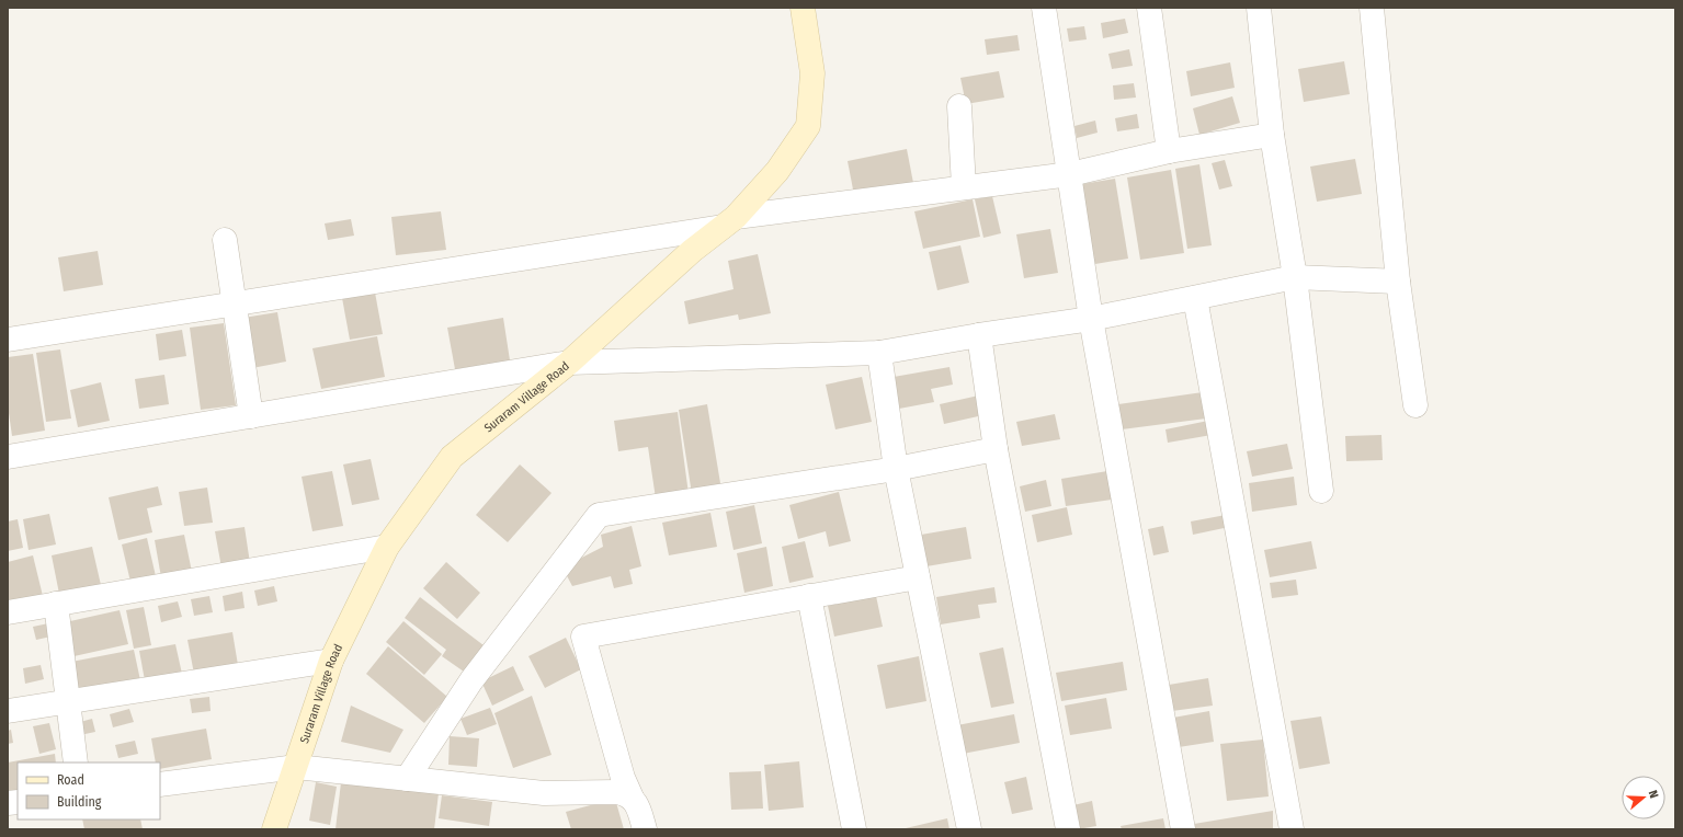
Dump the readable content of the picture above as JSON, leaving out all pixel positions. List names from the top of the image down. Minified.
{"streets":{"main road":["Suraram Village Road"]},"legend":["Road","Building"],"north":"right"}
